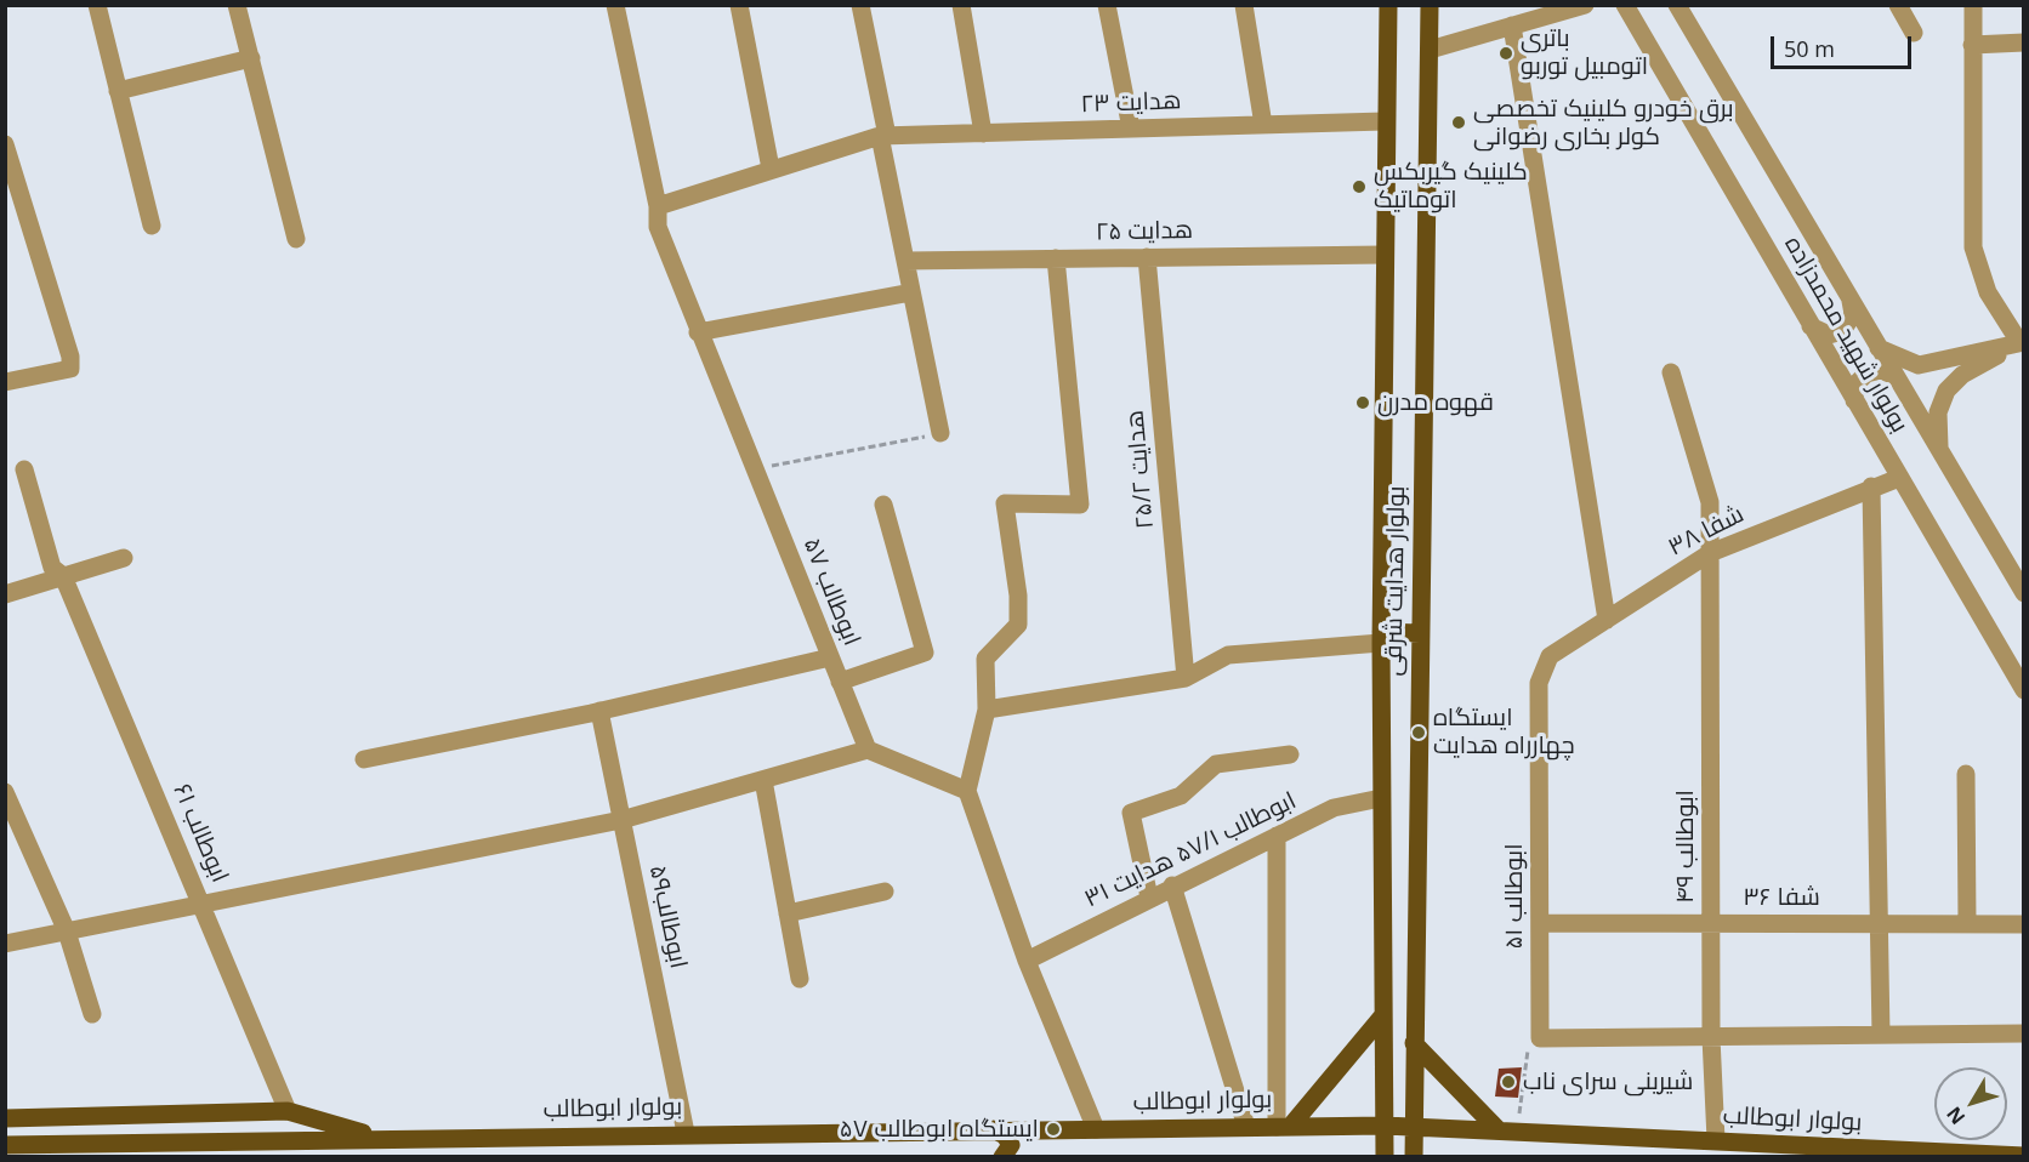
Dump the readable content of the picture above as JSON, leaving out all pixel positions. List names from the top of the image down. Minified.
{"streets":{"main road":["بولوار هدایت شرقی","بولوار ابوطالب"],"street":["هدایت ۲۳","هدایت ۲۵","بولوار شهید محمدزاده","هدایت ۲۵/۲","شفا ۳۸","ابوطالب ۵۷","ابوطالب ۶۱","ابوطالب ۴۹","ابوطالب ۵۷/۱ هدایت ۳۱","ابوطالب ۵۱","شفا ۳۶","ابوطالب۵۹"]},"crossings":[["هدایت ۲۳","بولوار هدایت شرقی"],["هدایت ۲۳","ابوطالب ۵۷"],["هدایت ۲۵","هدایت ۲۵/۲"],["هدایت ۲۵","بولوار هدایت شرقی"],["بولوار شهید محمدزاده","شفا ۳۸"],["شفا ۳۸","ابوطالب ۴۹"],["شفا ۳۸","ابوطالب ۵۱"],["بولوار هدایت شرقی","ابوطالب ۵۷/۱ هدایت ۳۱"],["بولوار هدایت شرقی","بولوار ابوطالب"],["ابوطالب ۴۹","شفا ۳۶"],["ابوطالب ۴۹","بولوار ابوطالب"],["ابوطالب ۵۱","شفا ۳۶"],["ابوطالب۵۹","بولوار ابوطالب"]],"places":["باتری اتومبیل توربو","برق خودرو کلینیک تخصصی کولر بخاری رضوانی","کلینیک گیربکس اتوماتیک","قهوه مدرن","ایستگاه چهارراه هدایت","شیرینی سرای ناب","ایستگاه ابوطالب ۵۷"],"scale_bar":"50 m","north":"bottom left"}
